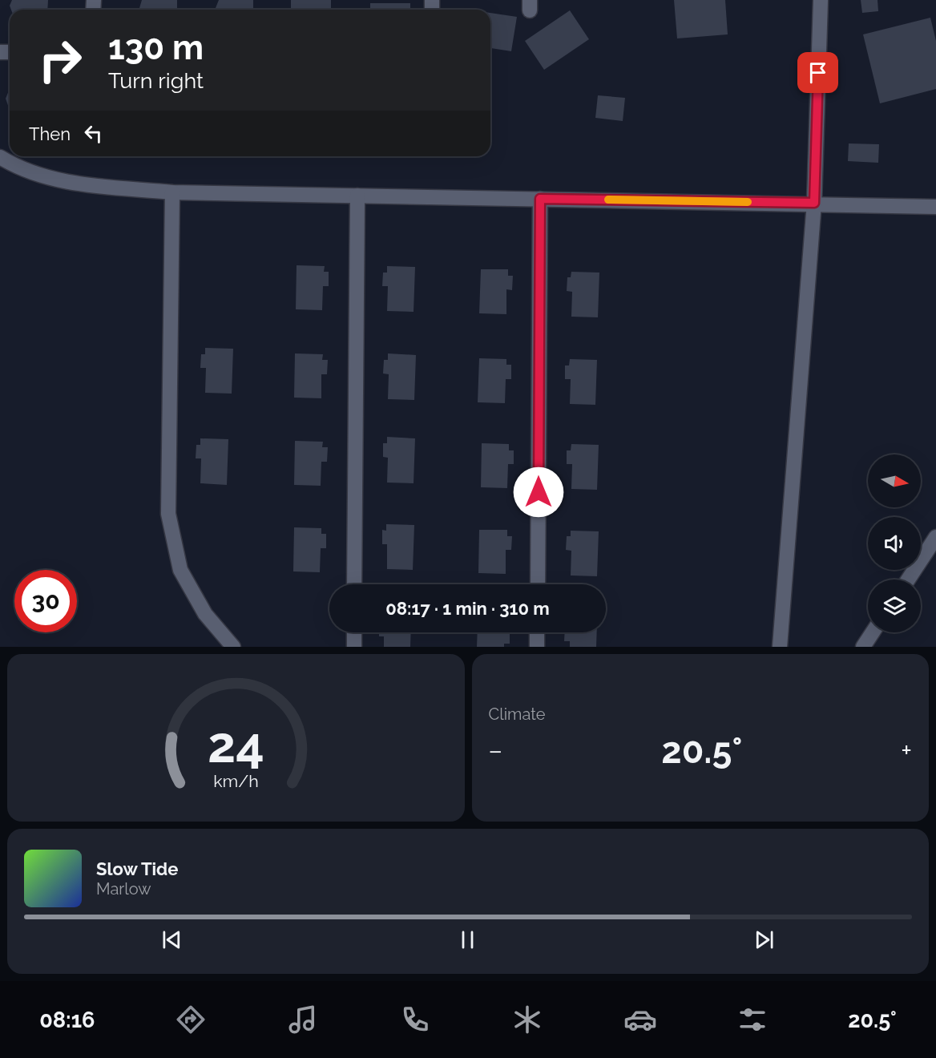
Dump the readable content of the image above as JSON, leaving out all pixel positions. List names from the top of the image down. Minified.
{"north":"right","page":{"turn":["130 m","Turn right"],"then":"Then","limit":"30","trip":"08:17 · 1 min · 310 m","tile":"Climate","heat":["−","20.5°","+"],"song":["Slow Tide","Marlow"],"tabs":["08:16","20.5°"],"gauge":["24","km/h"]}}
